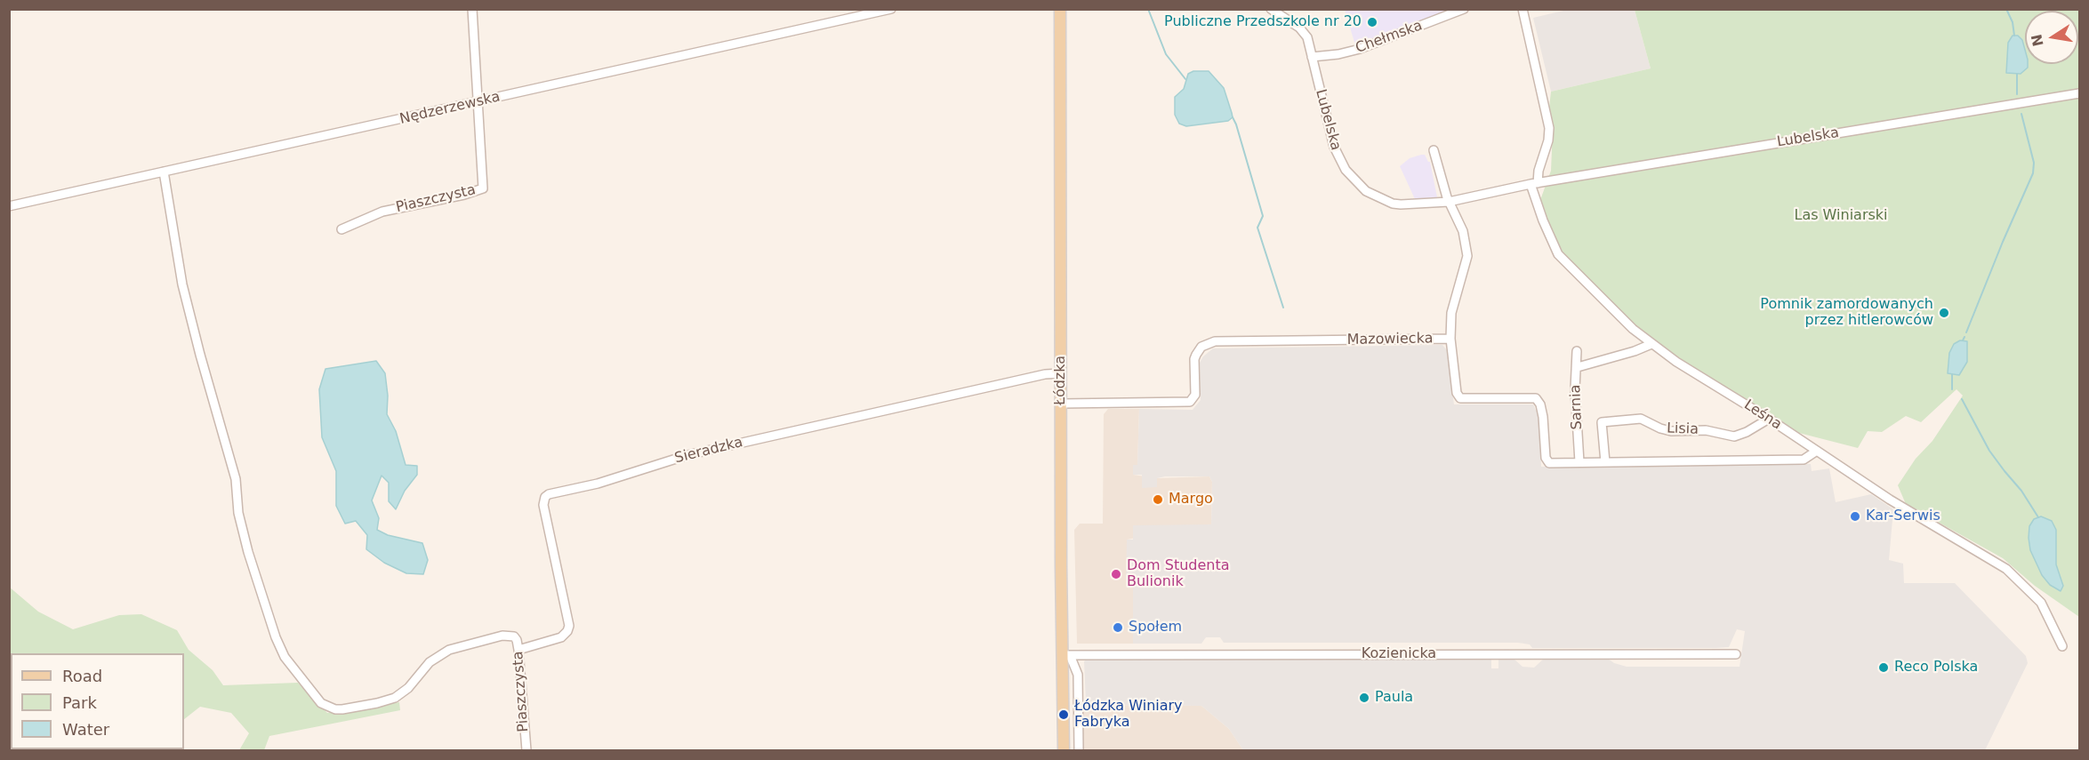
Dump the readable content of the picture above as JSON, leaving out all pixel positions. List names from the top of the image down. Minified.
{"streets":{"main road":["Łódzka"],"street":["Chełmska","Nędzerzewska","Lubelska","Piaszczysta","Mazowiecka","Sarnia","Leśna","Lisia","Sieradzka","Kozienicka"]},"crossings":[["Chełmska","Lubelska"],["Nędzerzewska","Piaszczysta"],["Lubelska","Leśna"],["Piaszczysta","Sieradzka"],["Mazowiecka","Łódzka"],["Mazowiecka","Sarnia"],["Mazowiecka","Leśna"],["Mazowiecka","Lisia"],["Łódzka","Sieradzka"],["Łódzka","Kozienicka"],["Leśna","Lisia"]],"parks":["Las Winiarski"],"places":["Publiczne Przedszkole nr 20","Pomnik zamordowanych przez hitlerowców","Margo","Kar-Serwis","Dom Studenta Bulionik","Społem","Reco Polska","Paula","Łódzka Winiary Fabryka"],"legend":["Road","Park","Water"],"north":"left"}
